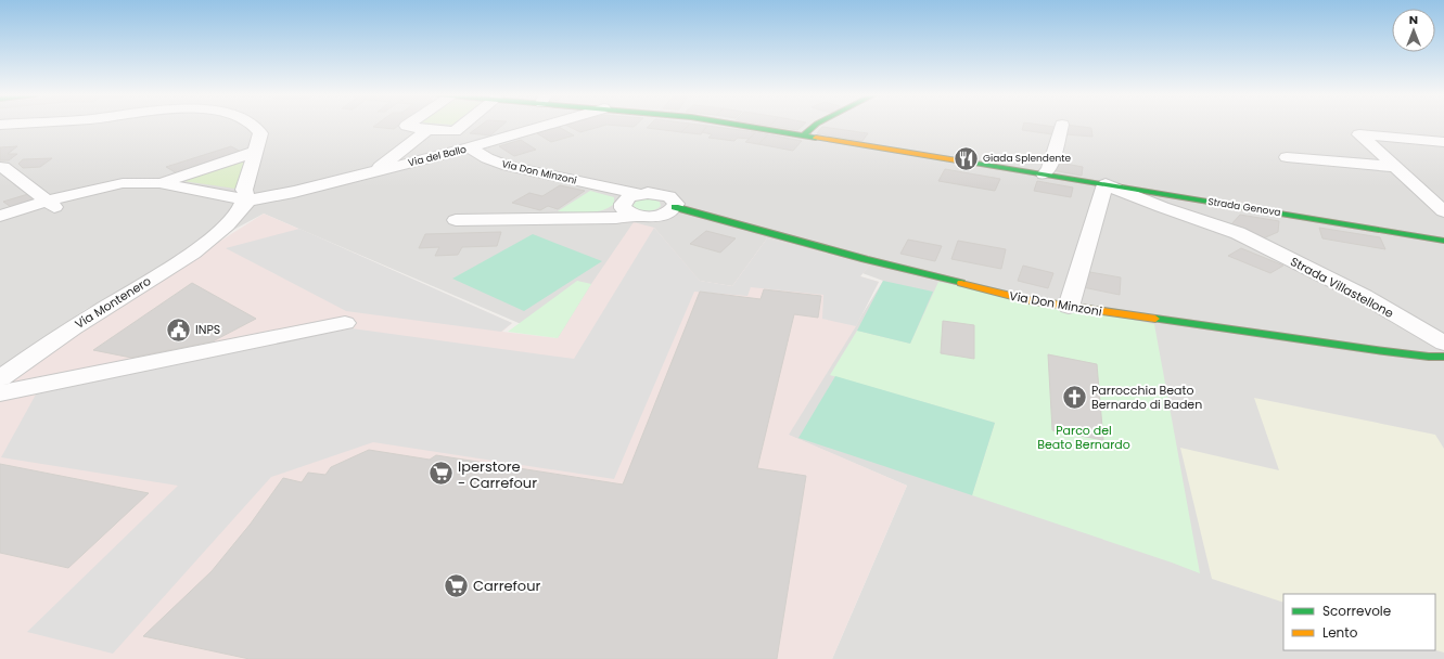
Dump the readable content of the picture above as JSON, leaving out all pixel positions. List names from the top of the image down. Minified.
{"streets":{"main road":["Via Don Minzoni","Strada Genova"],"street":["Via del Ballo","Strada Villastellone","Via Montenero"]},"crossings":[["Via del Ballo","Via Don Minzoni"],["Via del Ballo","Via Montenero"],["Strada Genova","Strada Villastellone"]],"parks":["Parco del Beato Bernardo"],"places":{"restaurant":["Giada Splendente"],"public building":["INPS"],"church":["Parrocchia Beato Bernardo di Baden"],"supermarket":["Iperstore - Carrefour","Carrefour"]},"legend":["Scorrevole","Lento"],"north":"top"}
